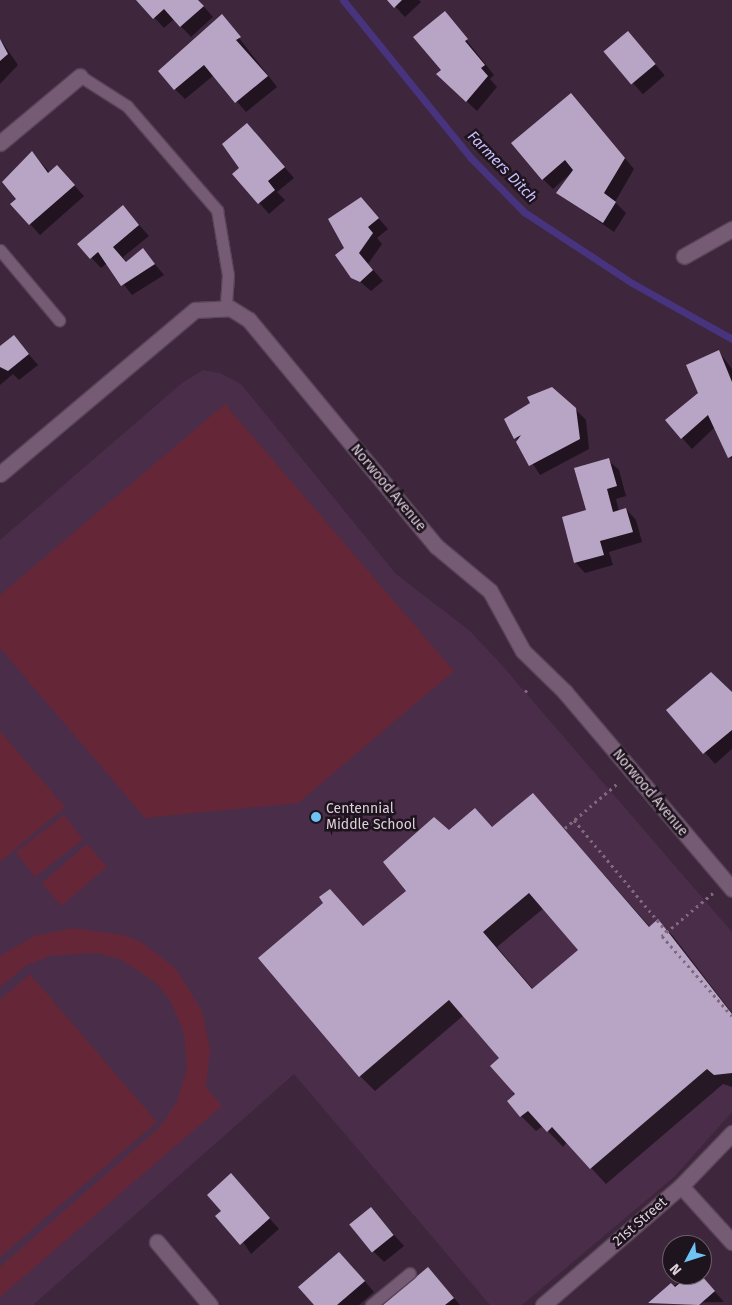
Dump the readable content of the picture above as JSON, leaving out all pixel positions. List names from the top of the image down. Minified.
{"streets":{"street":["Norwood Avenue","21st Street"]},"water":["Farmers Ditch"],"places":["Centennial Middle School"],"north":"bottom left"}
